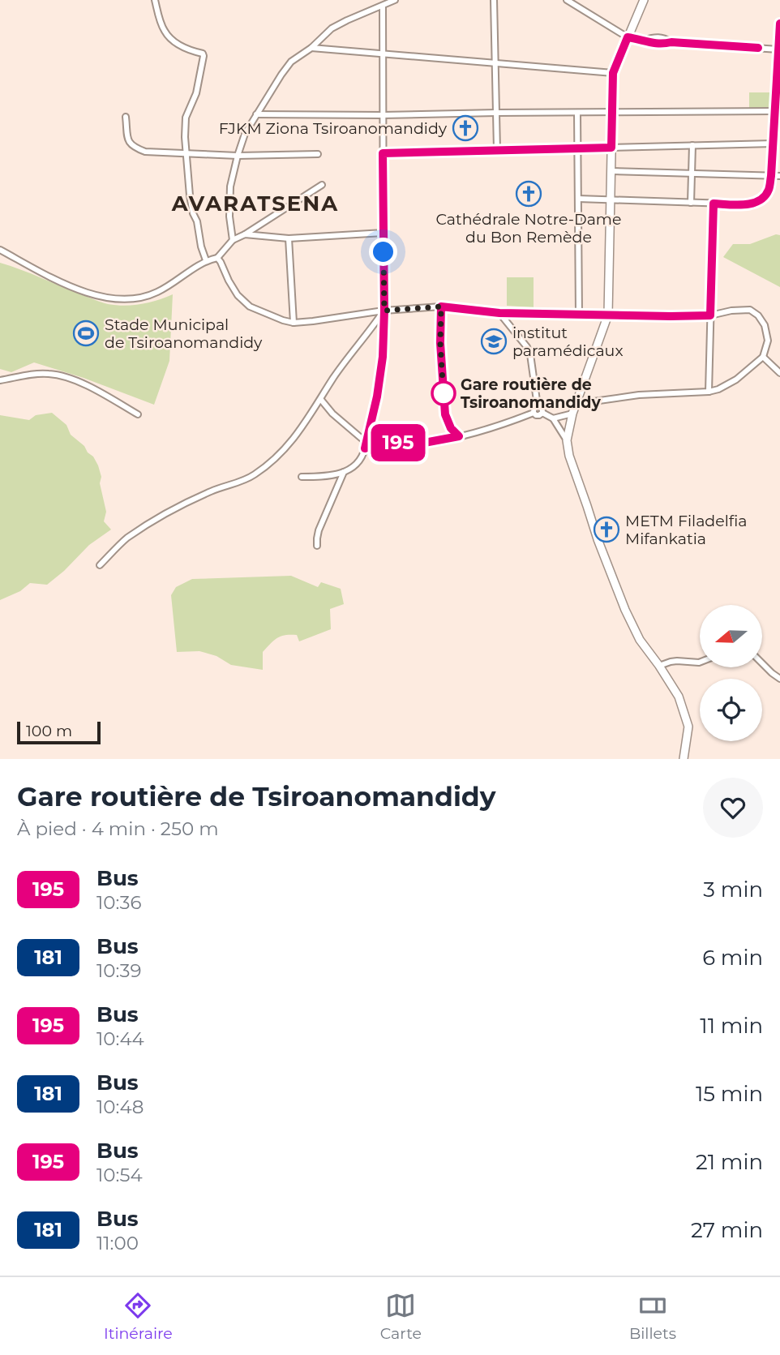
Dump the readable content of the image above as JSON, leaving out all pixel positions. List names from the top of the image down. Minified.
{"districts":["AVARATSENA"],"places":{"church":["FJKM Ziona Tsiroanomandidy","Cathédrale Notre-Dame du Bon Remède","METM Filadelfia Mifankatia"],"sports":["Stade Municipal de Tsiroanomandidy"],"school or university":["institut paramédicaux"],"other":["Gare routière de Tsiroanomandidy"]},"lines":["bus line 195"],"scale_bar":"100 m","north":"left","page":{"on_map":"195","scale":"100 m","heading":["Gare routière de Tsiroanomandidy","À pied · 4 min · 250 m"],"list":[{"mark":"195","name":"Bus","note":"10:36","value":"3 min"},{"mark":"181","name":"Bus","note":"10:39","value":"6 min"},{"mark":"195","name":"Bus","note":"10:44","value":"11 min"},{"mark":"181","name":"Bus","note":"10:48","value":"15 min"},{"mark":"195","name":"Bus","note":"10:54","value":"21 min"},{"mark":"181","name":"Bus","note":"11:00","value":"27 min"}],"tabs":["Itinéraire","Carte","Billets"]}}
